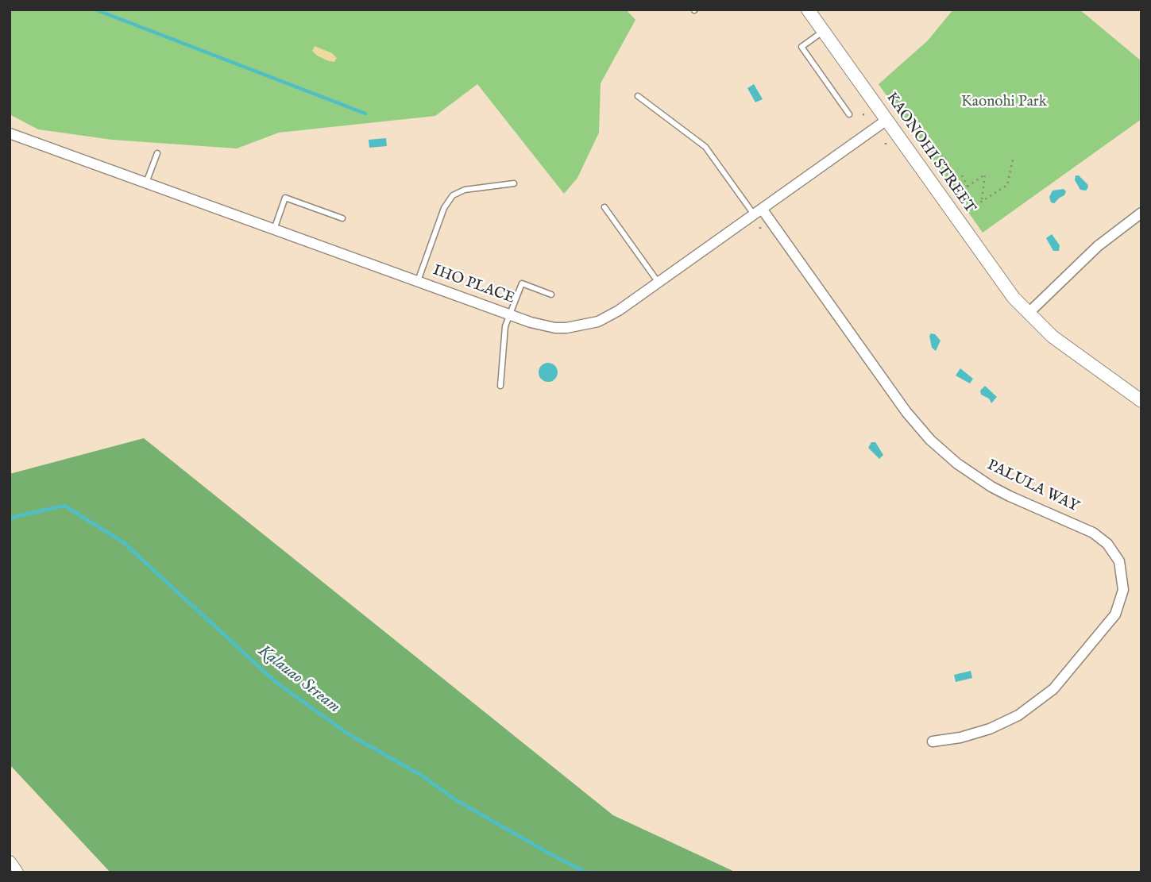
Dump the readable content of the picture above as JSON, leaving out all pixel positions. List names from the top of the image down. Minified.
{"streets":{"street":["KAONOHI STREET","IHO PLACE","PALULA WAY"]},"crossings":[["KAONOHI STREET","IHO PLACE"],["IHO PLACE","PALULA WAY"]],"water":["Kalauao Stream"],"parks":["Kaonohi Park"]}
